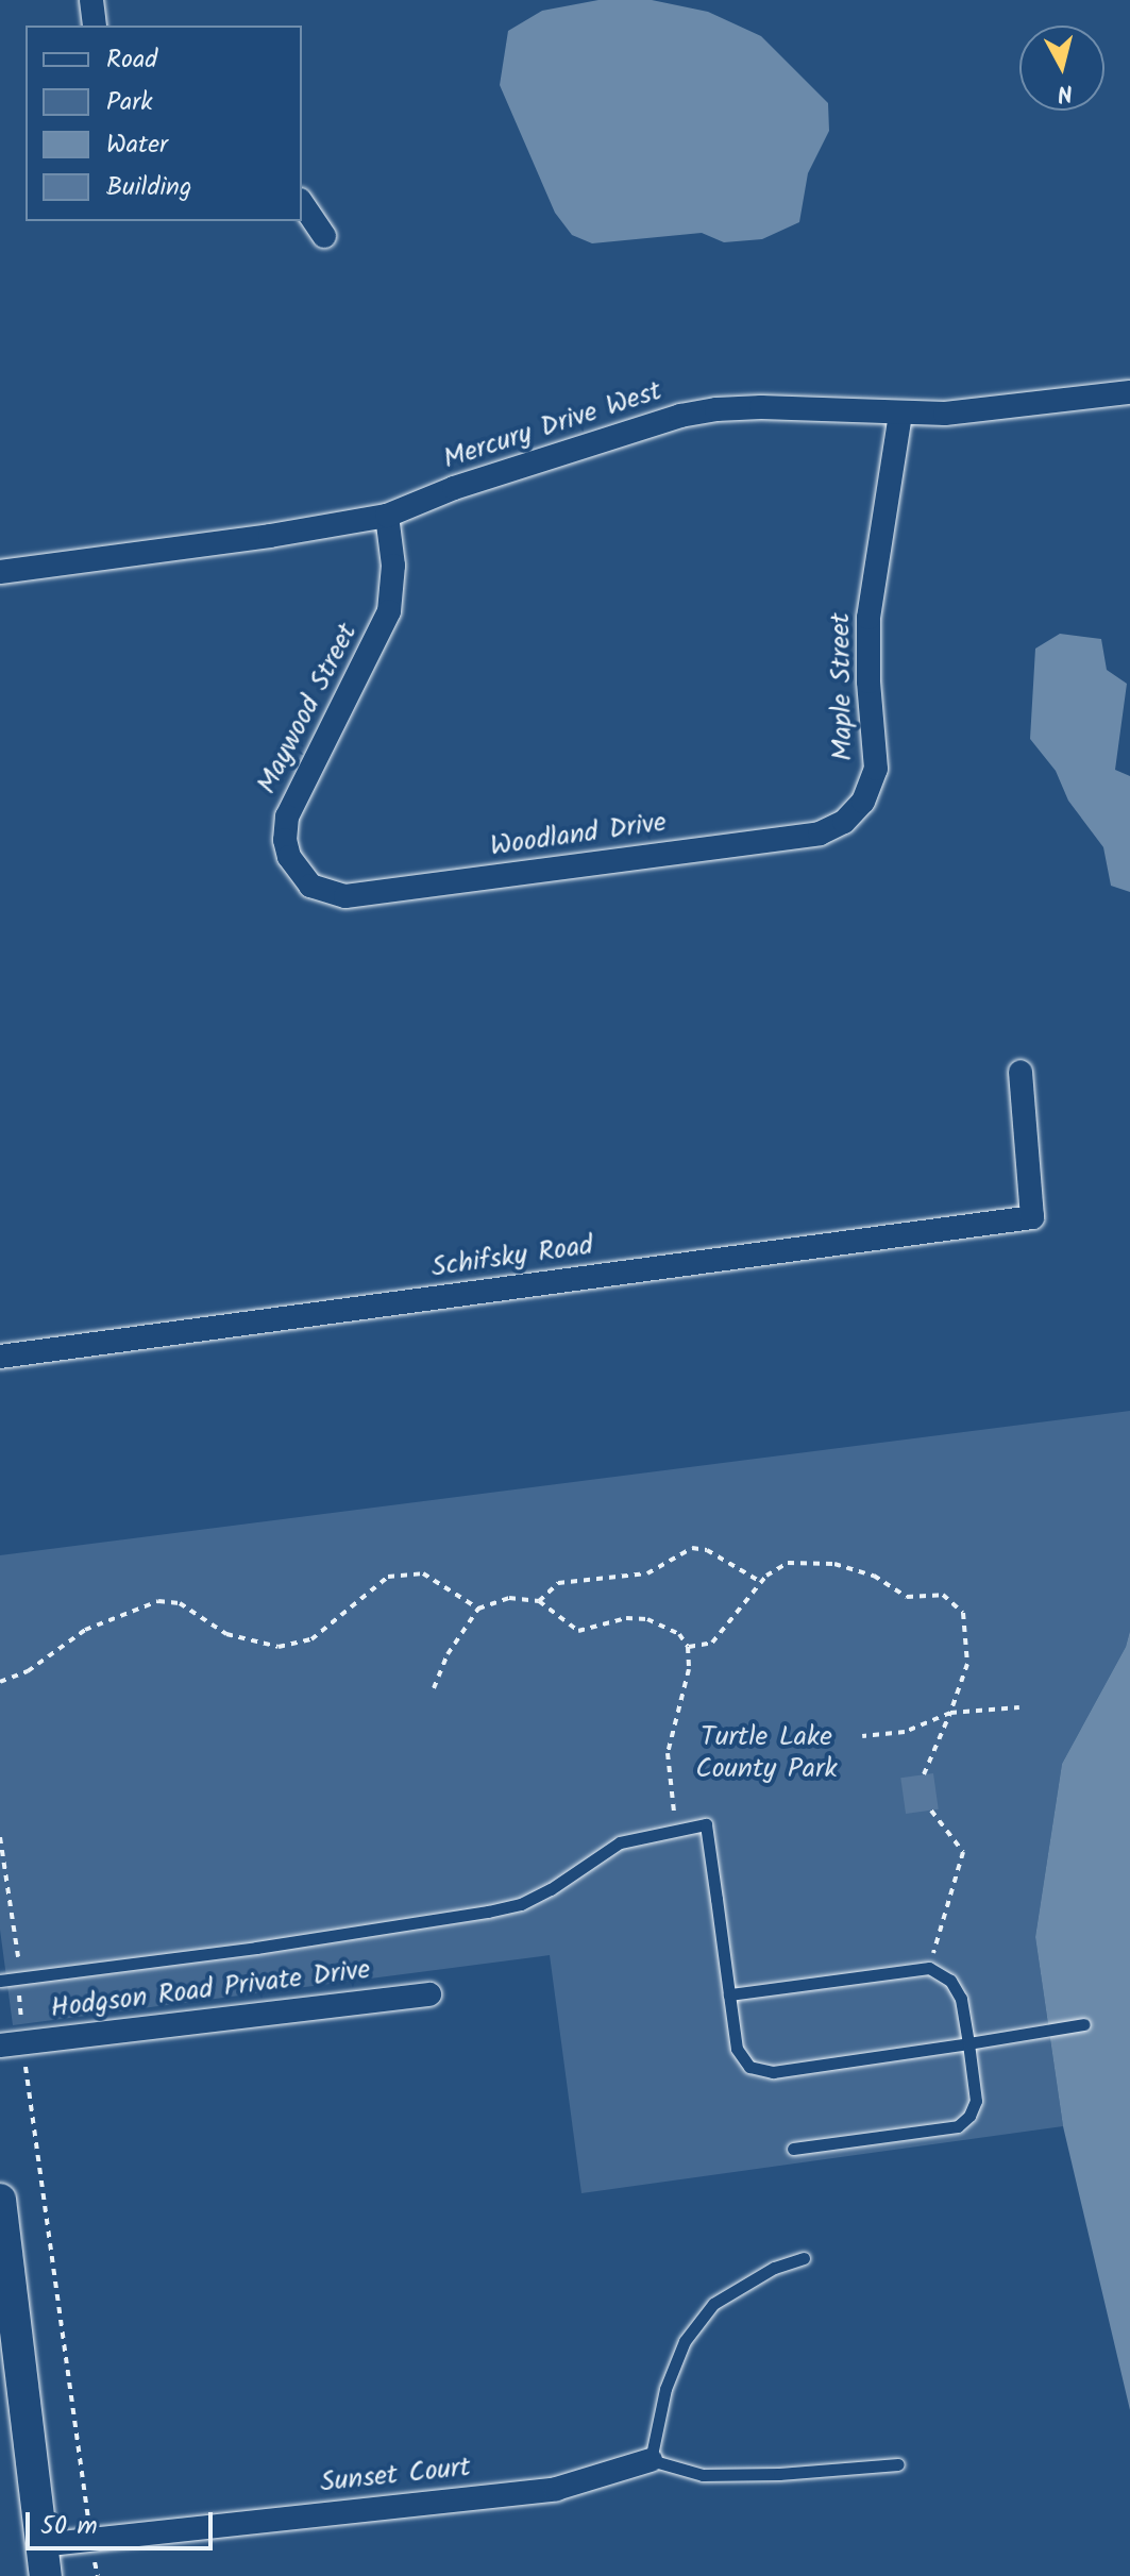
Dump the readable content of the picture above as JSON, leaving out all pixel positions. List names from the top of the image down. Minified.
{"streets":{"street":["Mercury Drive West","Maple Street","Maywood Street","Woodland Drive","Schifsky Road","Hodgson Road Private Drive","Sunset Court"]},"crossings":[["Mercury Drive West","Maple Street"],["Mercury Drive West","Maywood Street"],["Maple Street","Woodland Drive"],["Maywood Street","Woodland Drive"]],"parks":["Turtle Lake County Park"],"legend":["Road","Park","Water","Building"],"scale_bar":"50 m","north":"bottom"}
